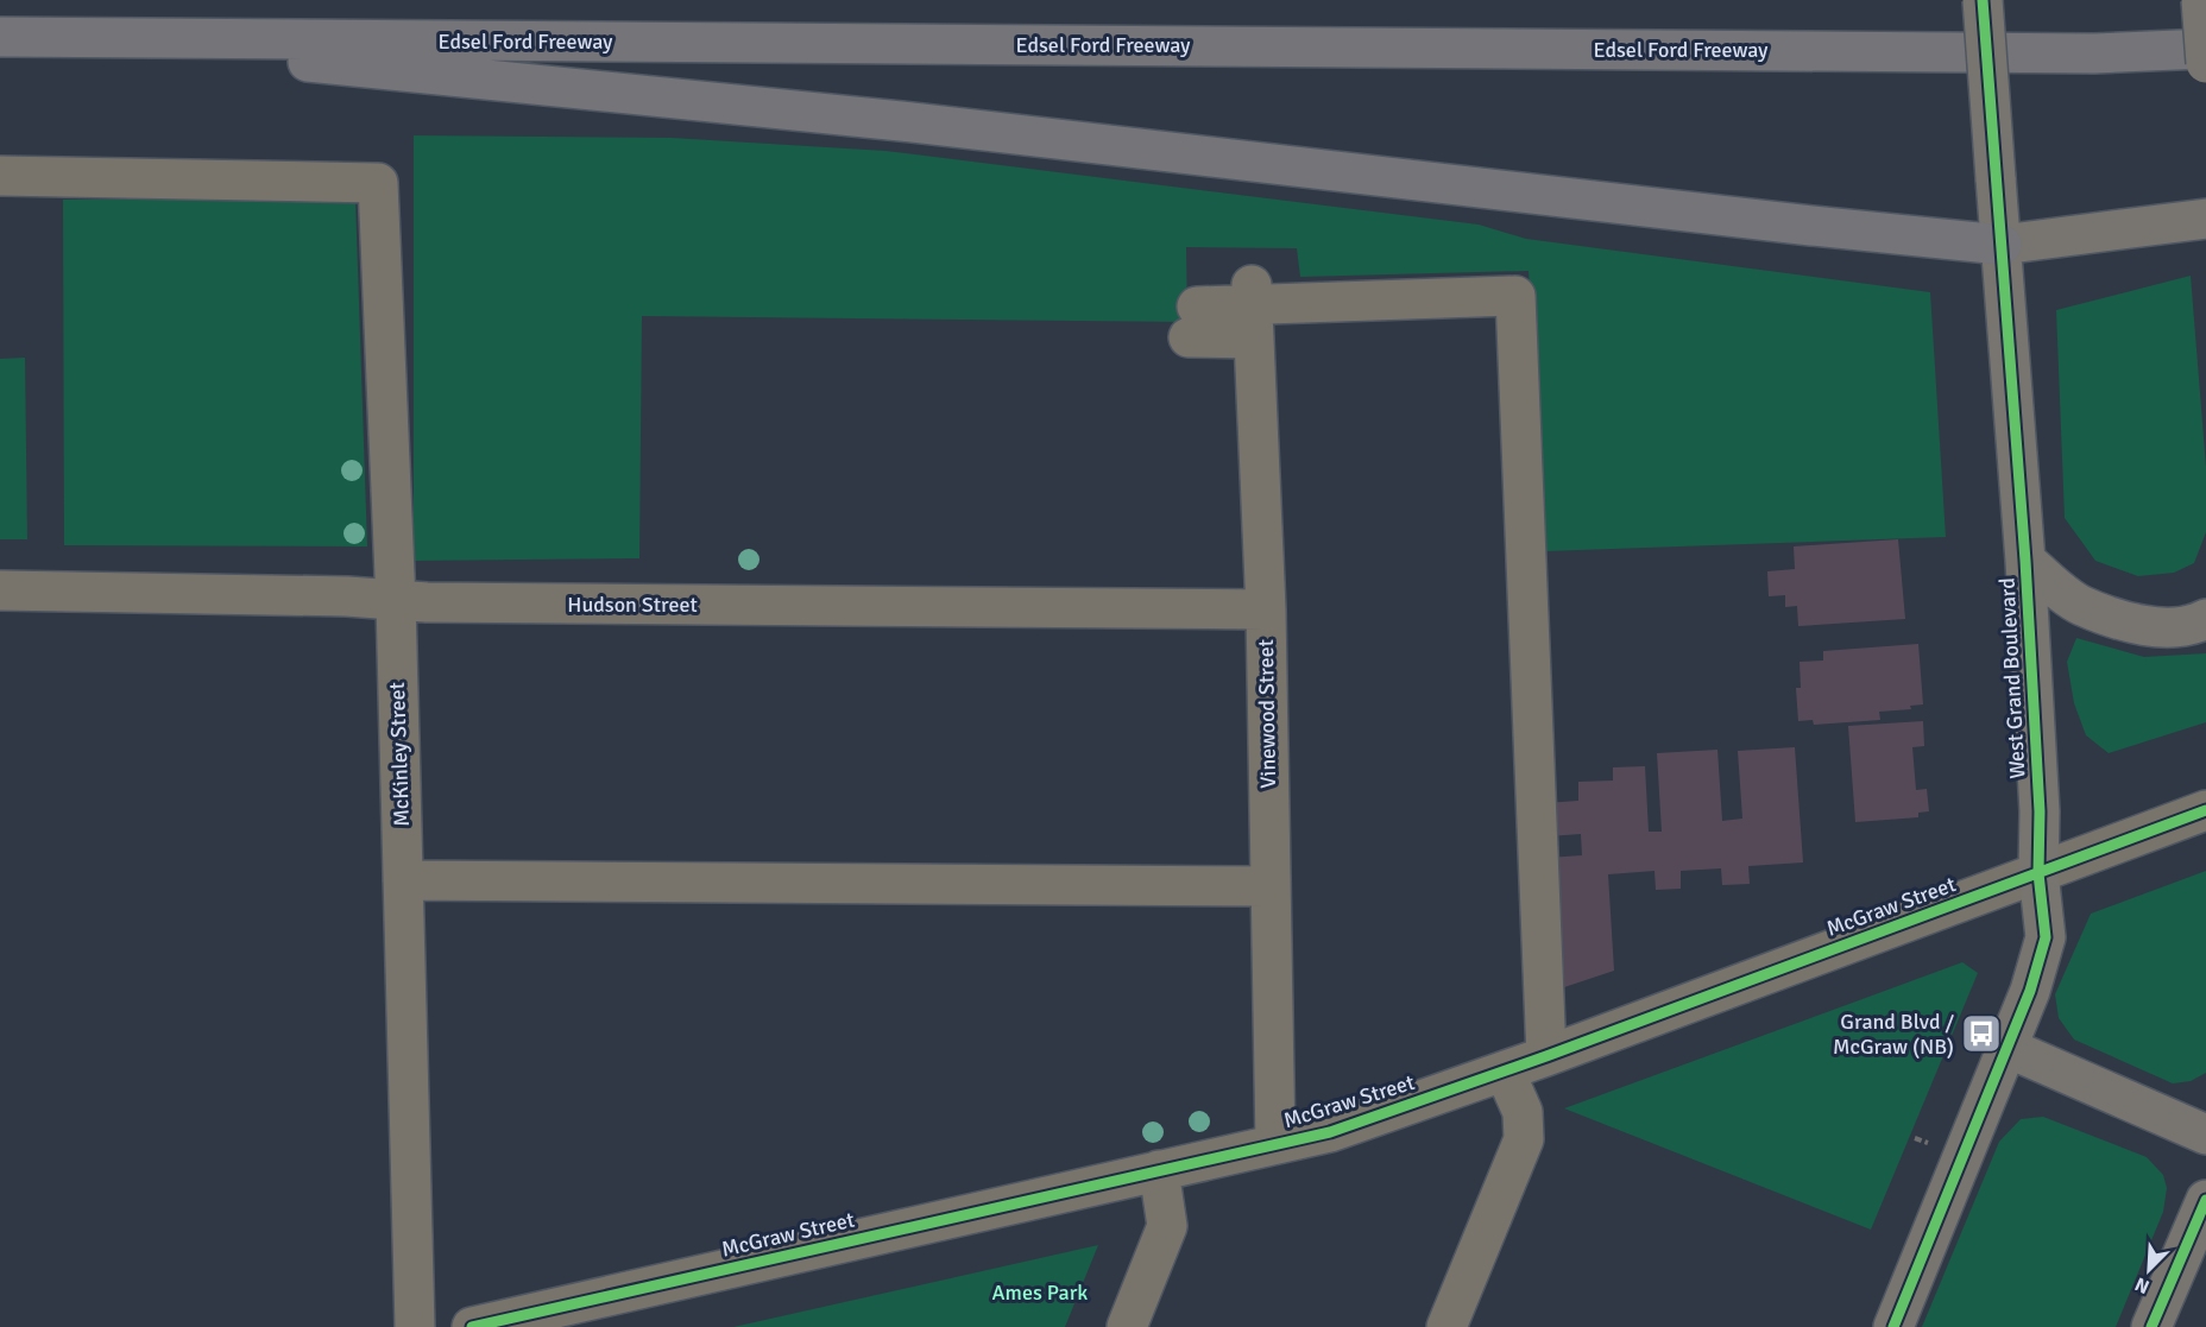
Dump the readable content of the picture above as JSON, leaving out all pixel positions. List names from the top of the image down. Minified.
{"streets":{"highway":["Edsel Ford Freeway"],"main road":["West Grand Boulevard"],"street":["Hudson Street","Vinewood Street","McKinley Street","McGraw Street"]},"crossings":[["Hudson Street","Vinewood Street"],["Hudson Street","McKinley Street"],["West Grand Boulevard","McGraw Street"],["Vinewood Street","McGraw Street"]],"parks":["Ames Park"],"places":{"bus stop":["Grand Blvd / McGraw (NB)"]},"north":"bottom left"}
